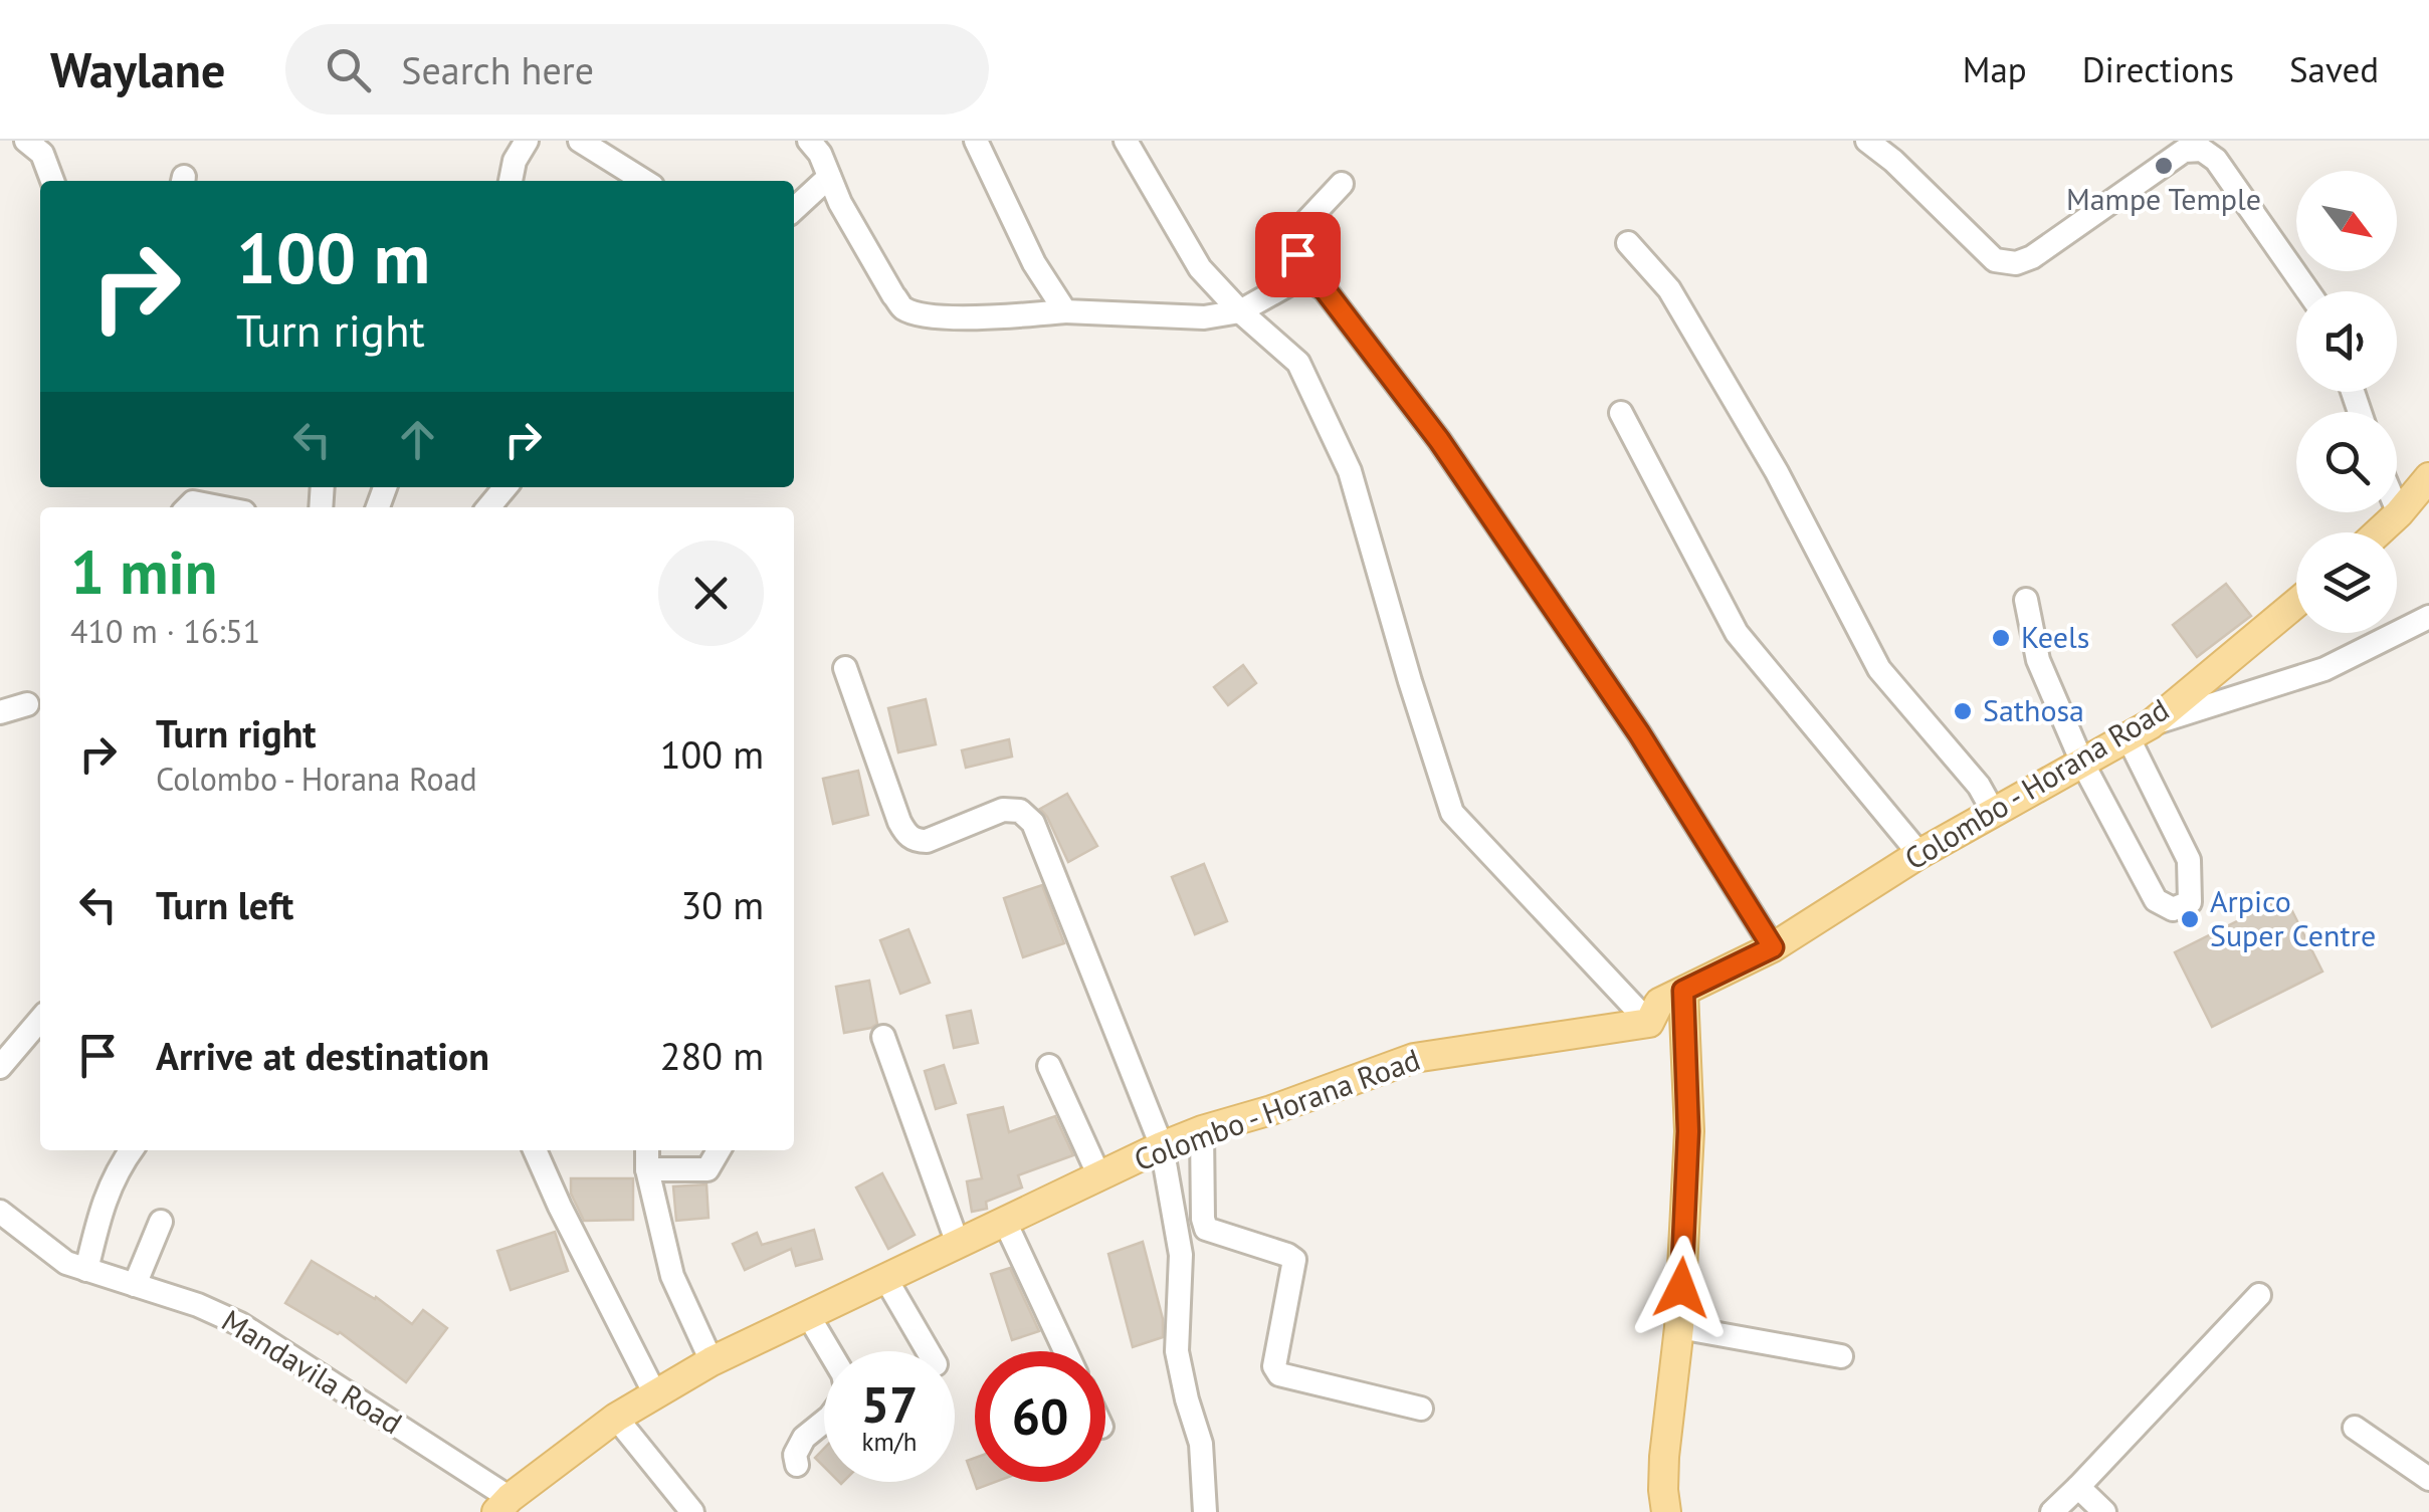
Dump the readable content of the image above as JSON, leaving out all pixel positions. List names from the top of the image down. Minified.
{"streets":{"main road":["Colombo - Horana Road"],"street":["Mandavila Road"]},"crossings":[["Colombo - Horana Road","Mandavila Road"]],"places":["Mampe Temple","Keels","Sathosa","Arpico Super Centre"],"north":"bottom right","page":{"header":"Waylane","search":"Search here","nav":["Map","Directions","Saved"],"turn":["100 m","Turn right"],"heading":["1 min","410 m · 16:51"],"list":[{"name":"Turn right","note":"Colombo - Horana Road","value":"100 m"},{"name":"Turn left","value":"30 m"},{"name":"Arrive at destination","value":"280 m"}],"speed":"57 km/h","limit":"60"}}
